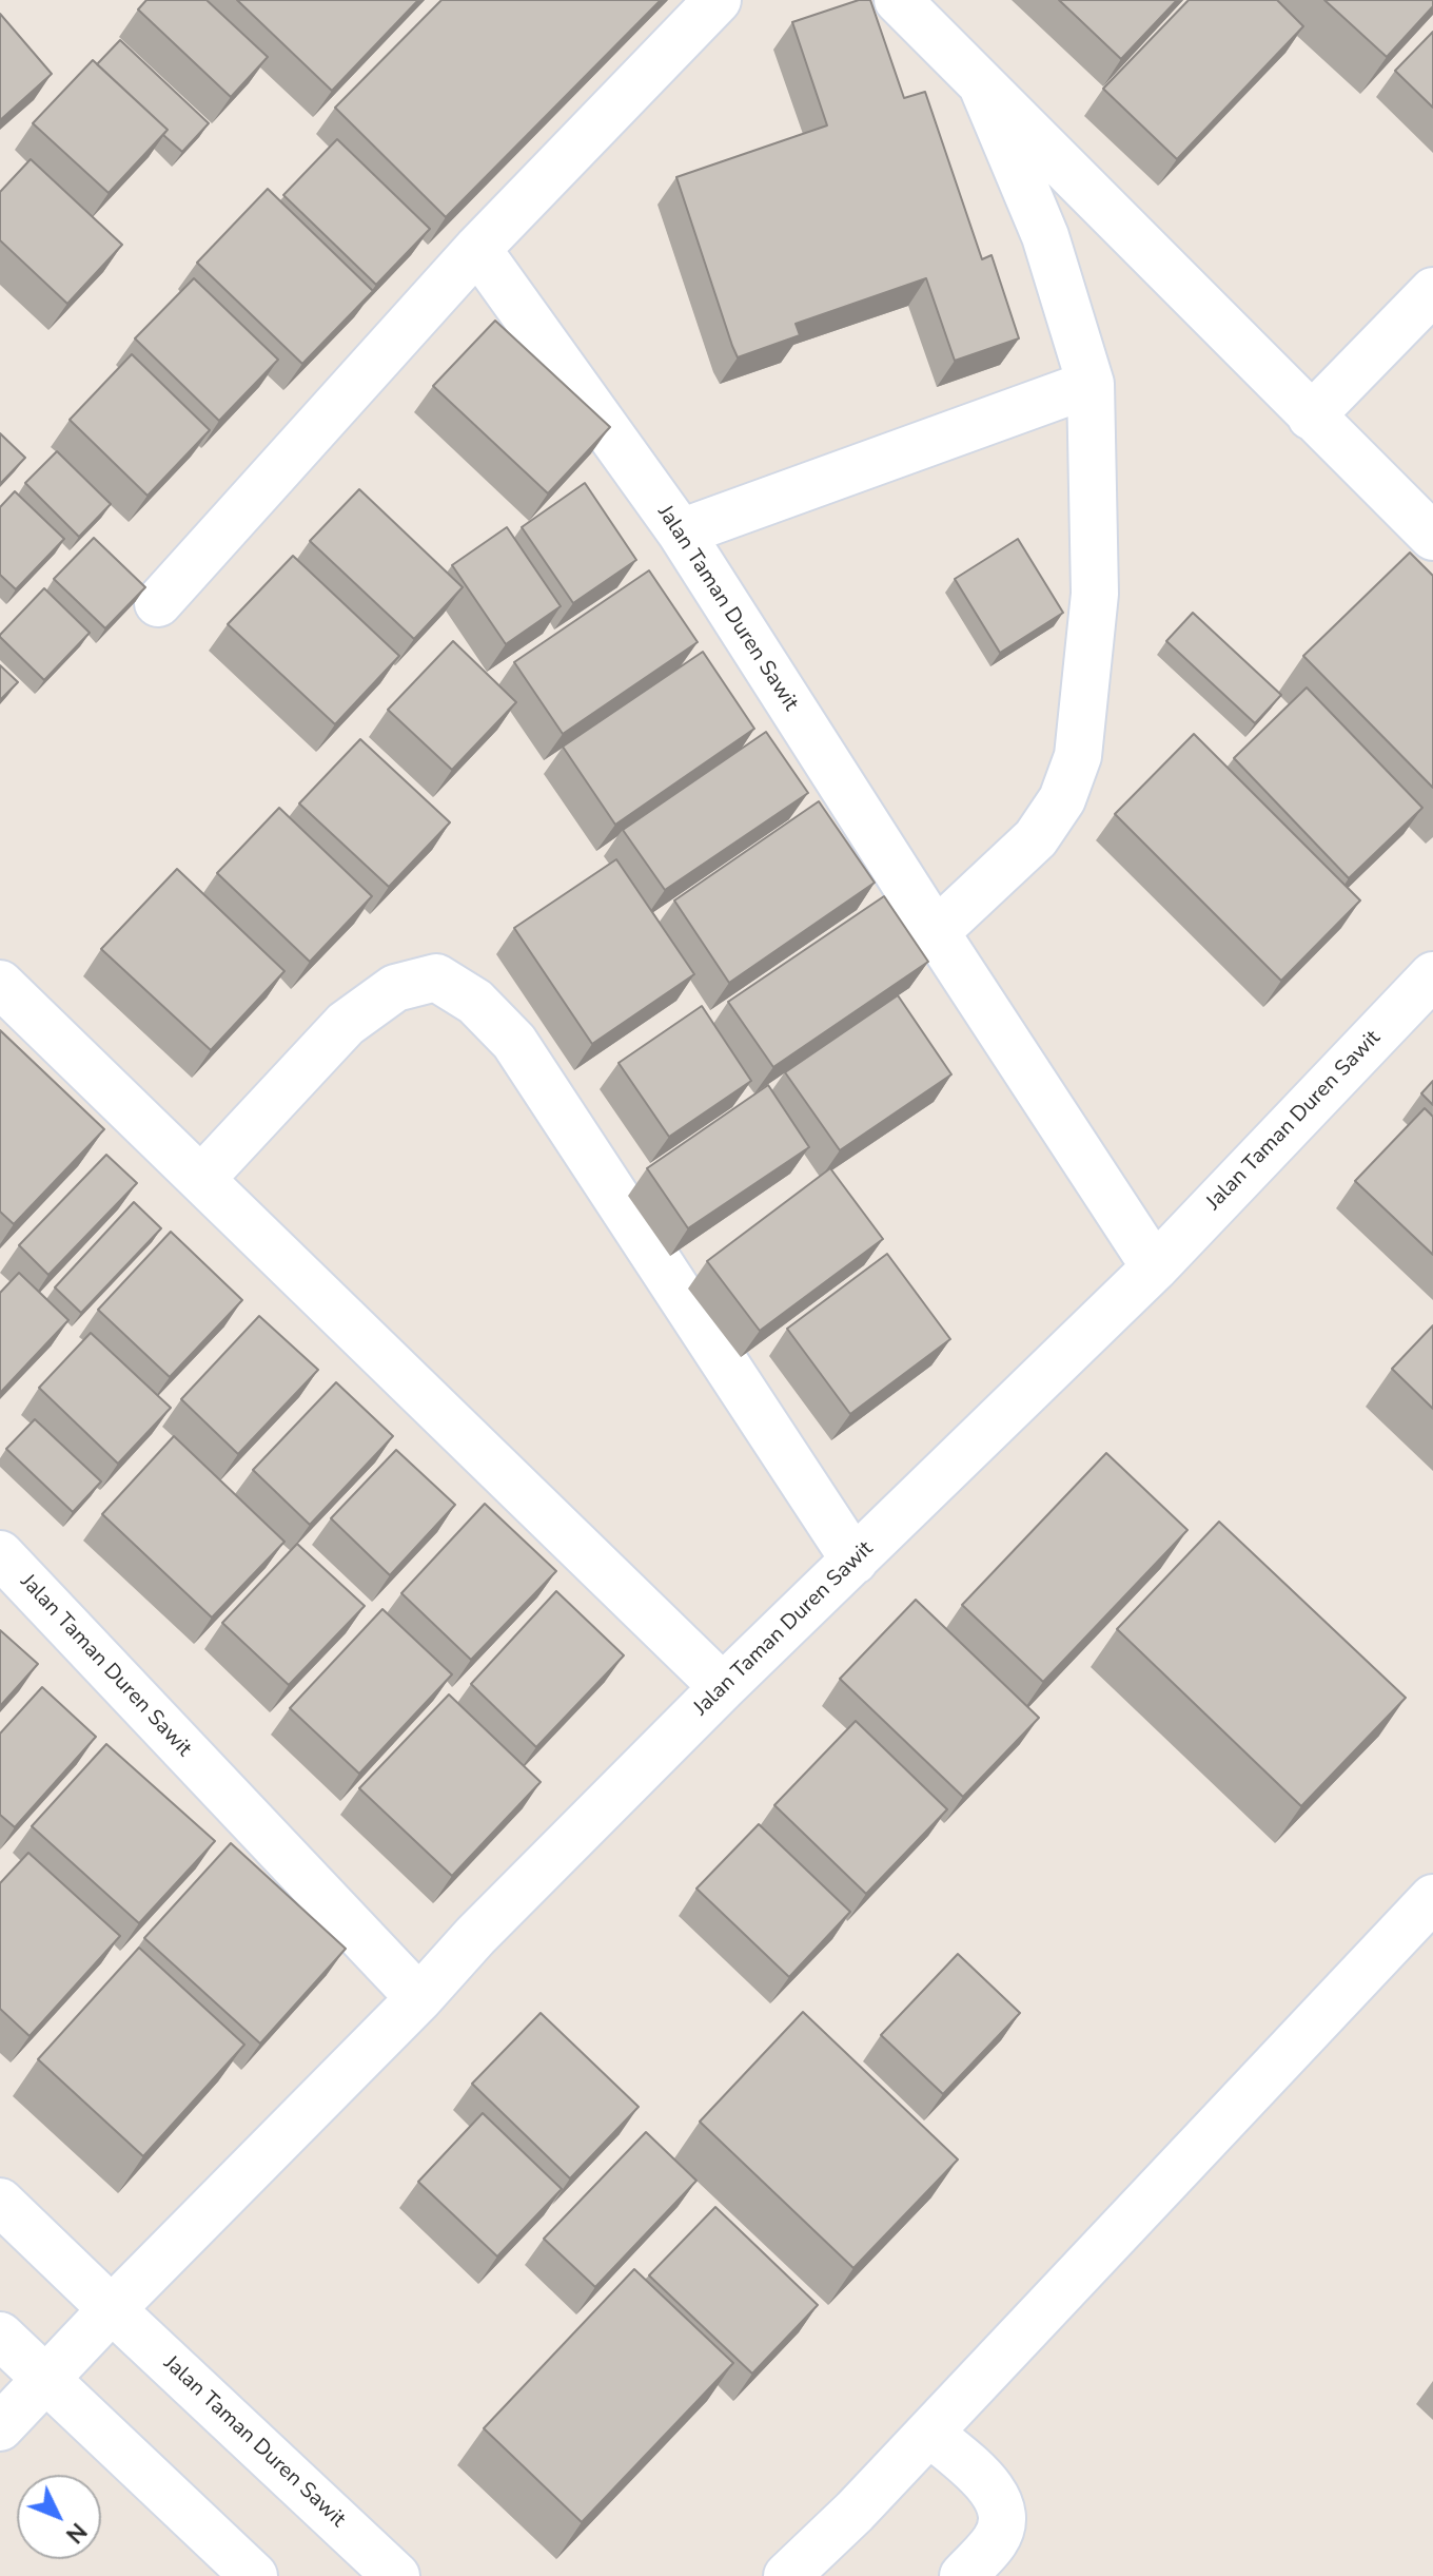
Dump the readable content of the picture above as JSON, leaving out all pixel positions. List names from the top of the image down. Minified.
{"streets":{"street":["Jalan Taman Duren Sawit"]},"north":"bottom right"}
